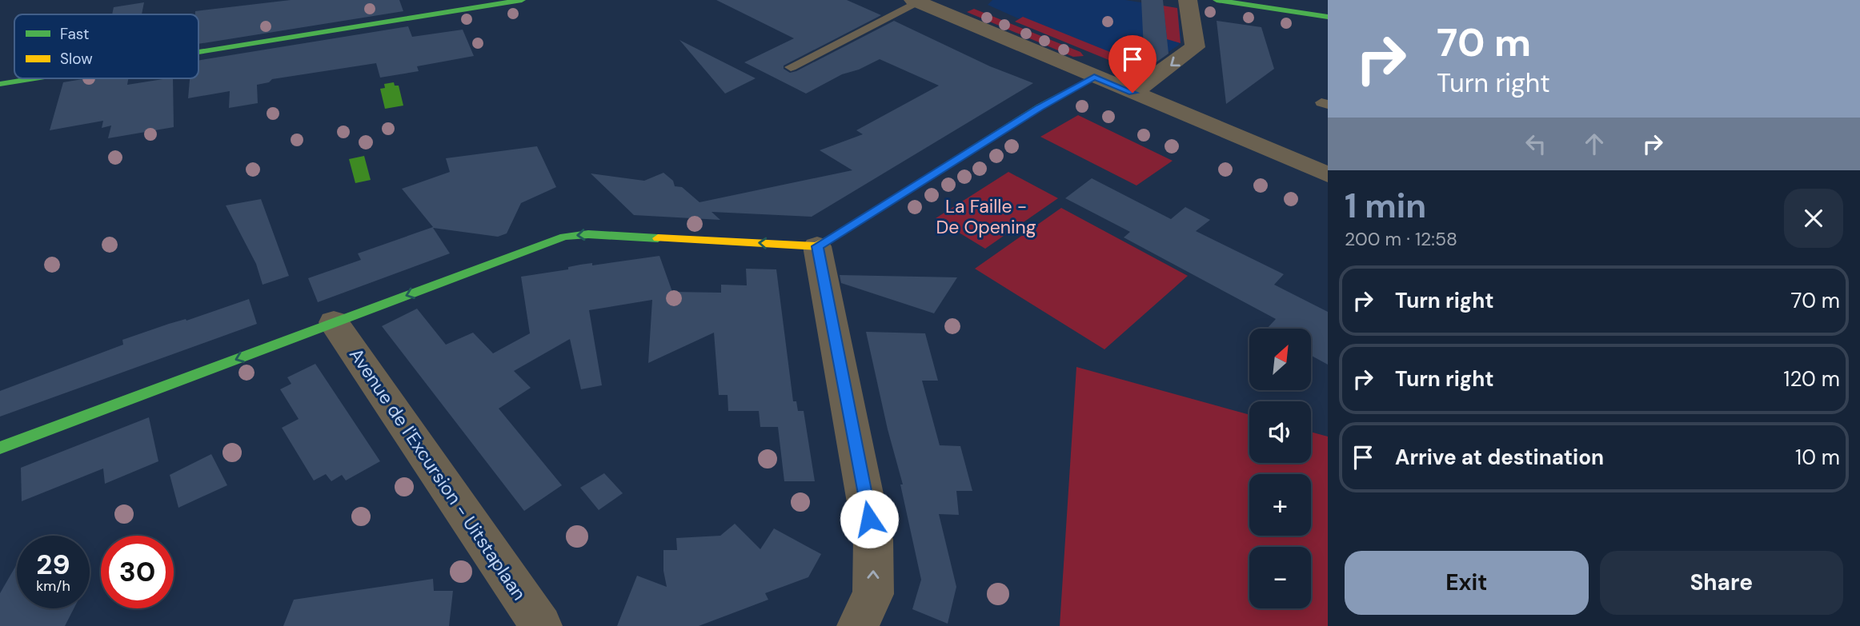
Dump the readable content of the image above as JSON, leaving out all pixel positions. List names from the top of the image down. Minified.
{"streets":{"street":["Avenue de l'Excursion - Uitstaplaan"]},"parks":["La Faille - De Opening"],"legend":["Fast","Slow"],"north":"top right","page":{"turn":["70 m","Turn right"],"heading":["1 min","200 m · 12:58"],"list":[{"name":"Turn right","value":"70 m"},{"name":"Turn right","value":"120 m"},{"name":"Arrive at destination","value":"10 m"}],"map_buttons":["+","−"],"speed":"29 km/h","limit":"30","buttons":["Exit","Share"]}}
